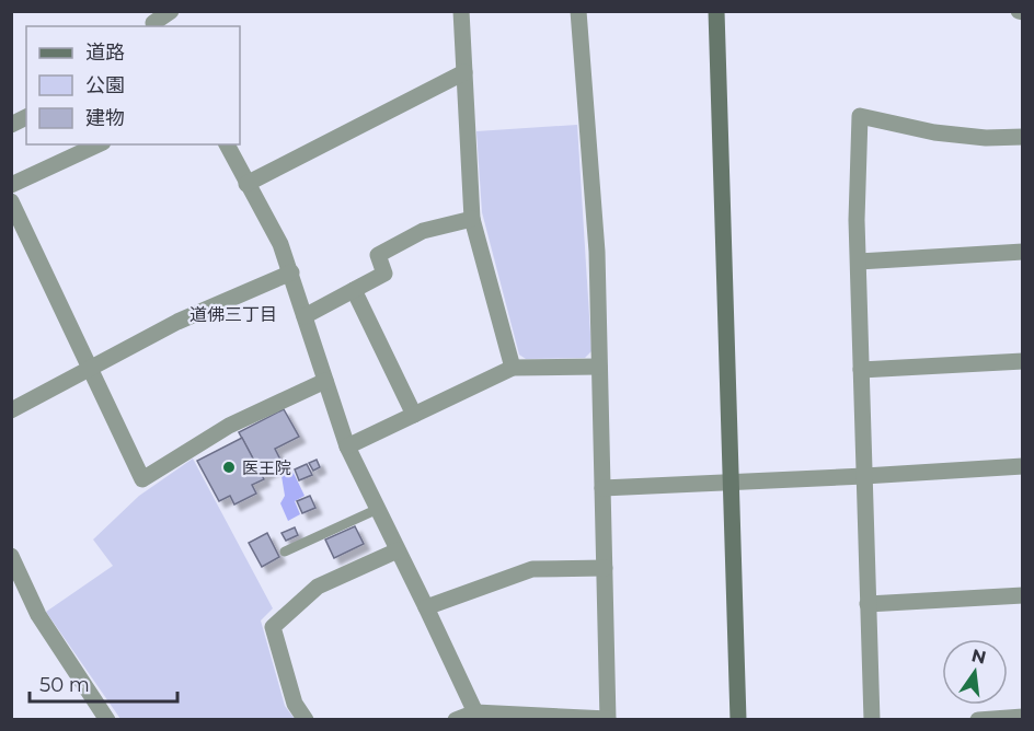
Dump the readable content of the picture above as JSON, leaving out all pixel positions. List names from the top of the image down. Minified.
{"districts":["道佛三丁目"],"places":["医王院"],"legend":["道路","公園","建物"],"scale_bar":"50 m","north":"top"}
